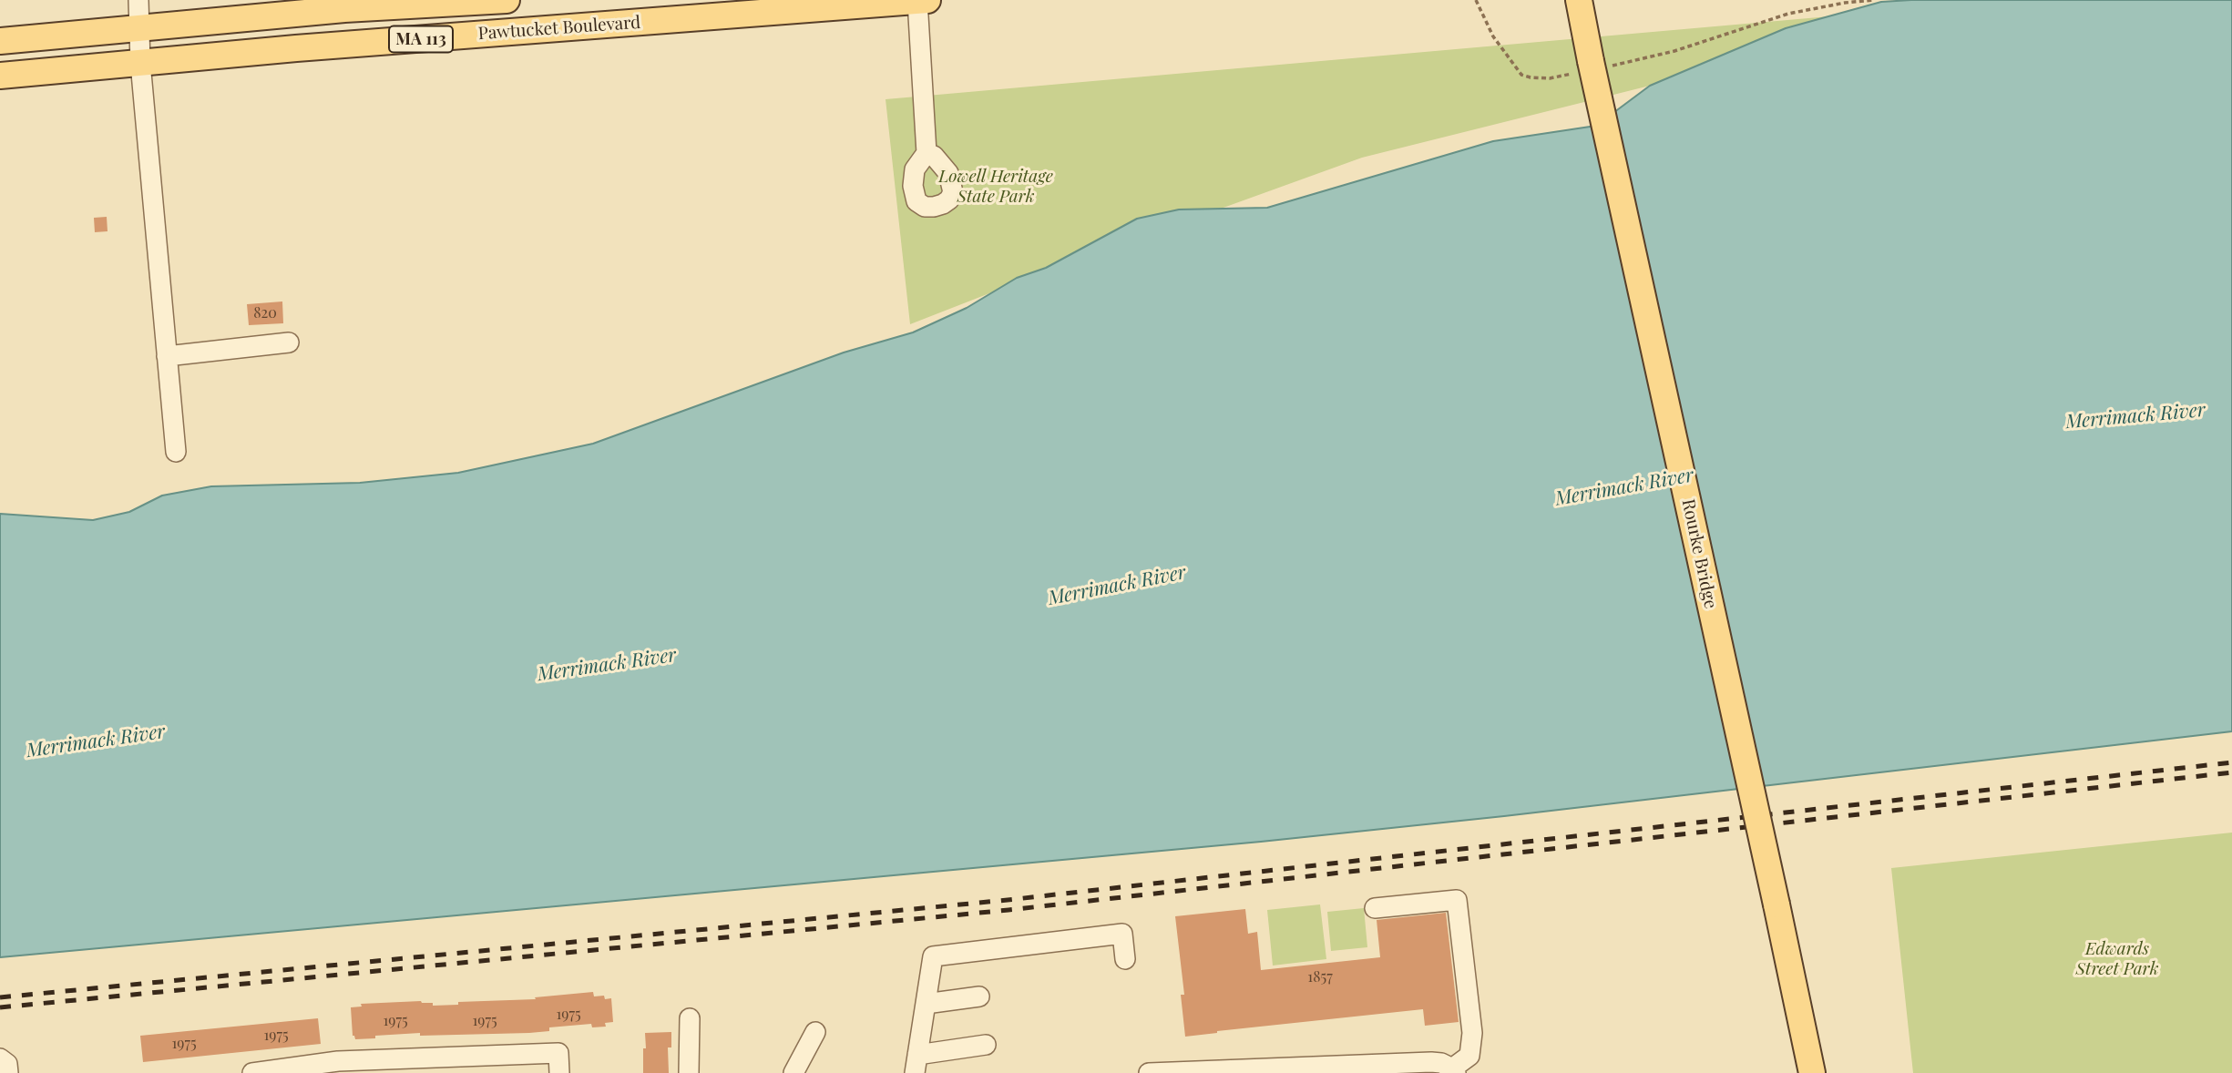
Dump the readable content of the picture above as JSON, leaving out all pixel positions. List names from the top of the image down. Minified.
{"streets":{"main road":["Pawtucket Boulevard","MA 113","Rourke Bridge"]},"water":["Merrimack River"],"parks":["Lowell Heritage State Park","Edwards Street Park"],"house_numbers":["820","1857","1975","1975","1975","1975","1975"]}
